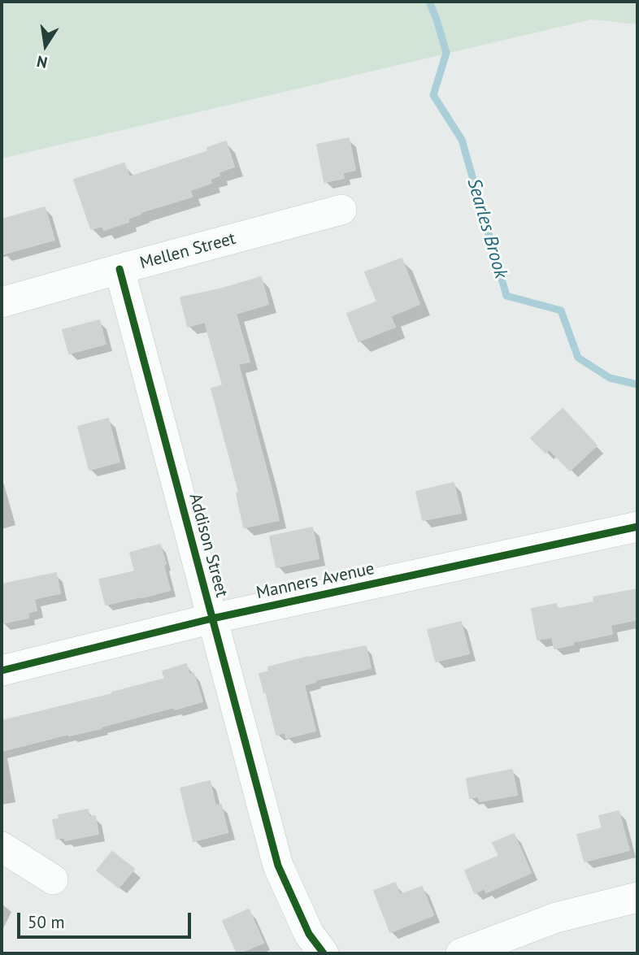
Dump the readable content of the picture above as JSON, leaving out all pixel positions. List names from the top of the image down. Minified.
{"streets":{"street":["Mellen Street","Addison Street","Manners Avenue"]},"crossings":[["Mellen Street","Addison Street"],["Addison Street","Manners Avenue"]],"water":["Searles Brook"],"scale_bar":"50 m","north":"bottom"}
